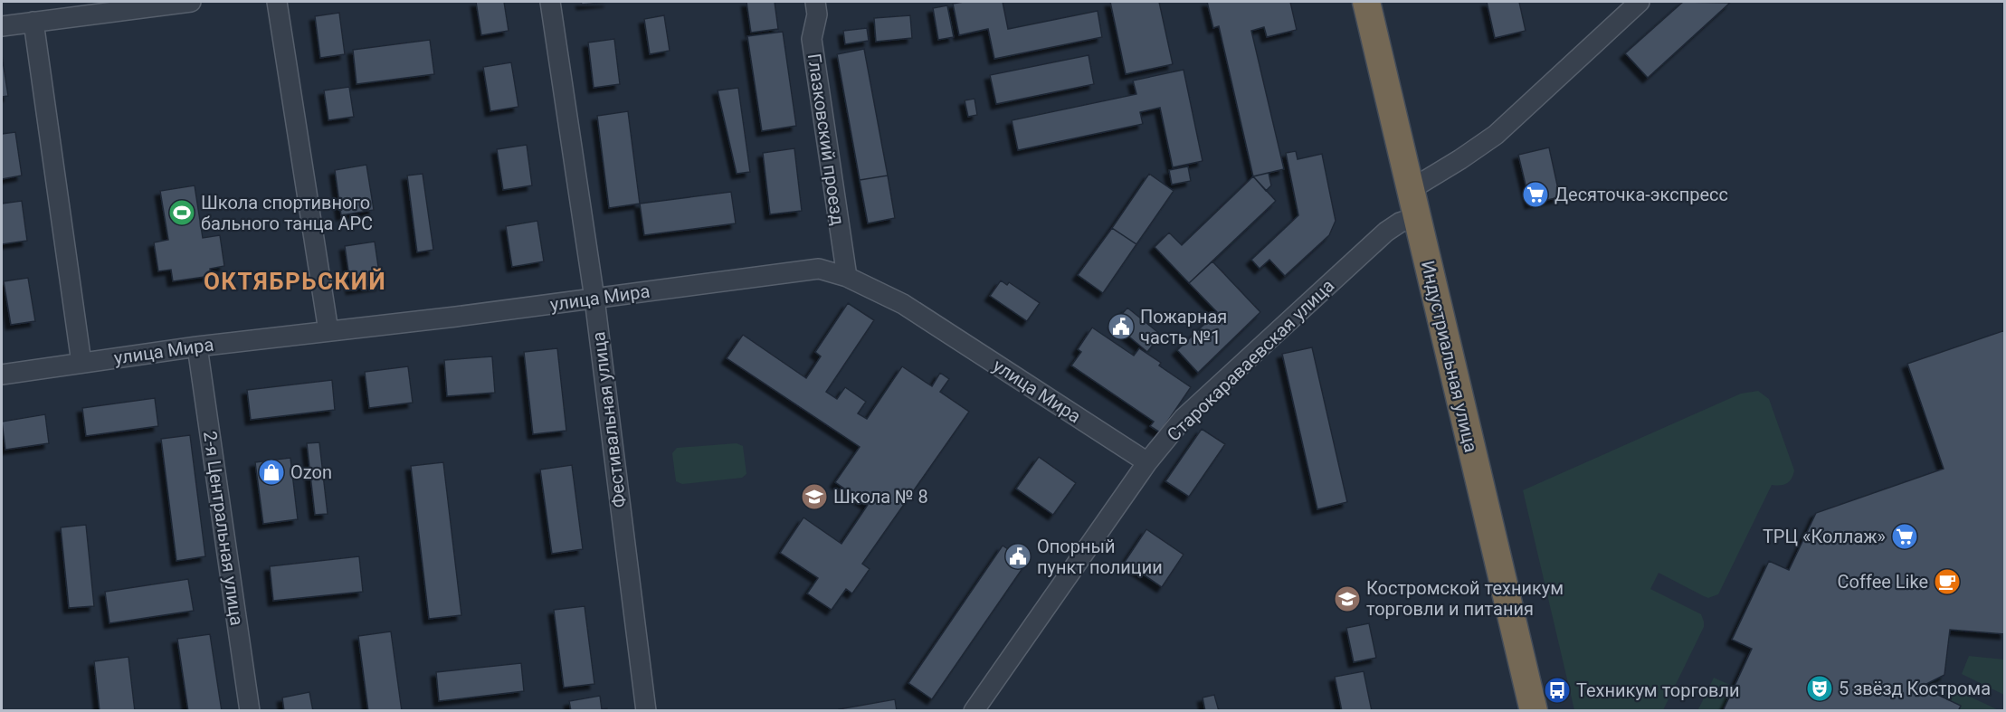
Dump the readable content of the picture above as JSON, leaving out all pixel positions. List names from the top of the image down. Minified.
{"streets":{"highway":["Индустриальная улица"],"street":["Глазковский проезд","улица Мира","Старокараваевская улица","Фестивальная улица","2-я Центральная улица"]},"crossings":[["Глазковский проезд","улица Мира"],["улица Мира","Старокараваевская улица"],["улица Мира","Фестивальная улица"],["улица Мира","2-я Центральная улица"],["Индустриальная улица","Старокараваевская улица"]],"districts":["ОКТЯБРЬСКИЙ"],"places":{"supermarket":["Десяточка-экспресс","ТРЦ «Коллаж»"],"sports":["Школа спортивного бального танца АРС"],"public building":["Пожарная часть №1","Опорный пункт полиции"],"shop":["Ozon"],"school or university":["Школа № 8","Костромской техникум торговли и питания"],"cafe":["Coffee Like"],"theatre":["5 звёзд Кострома"],"bus stop":["Техникум торговли"]}}
